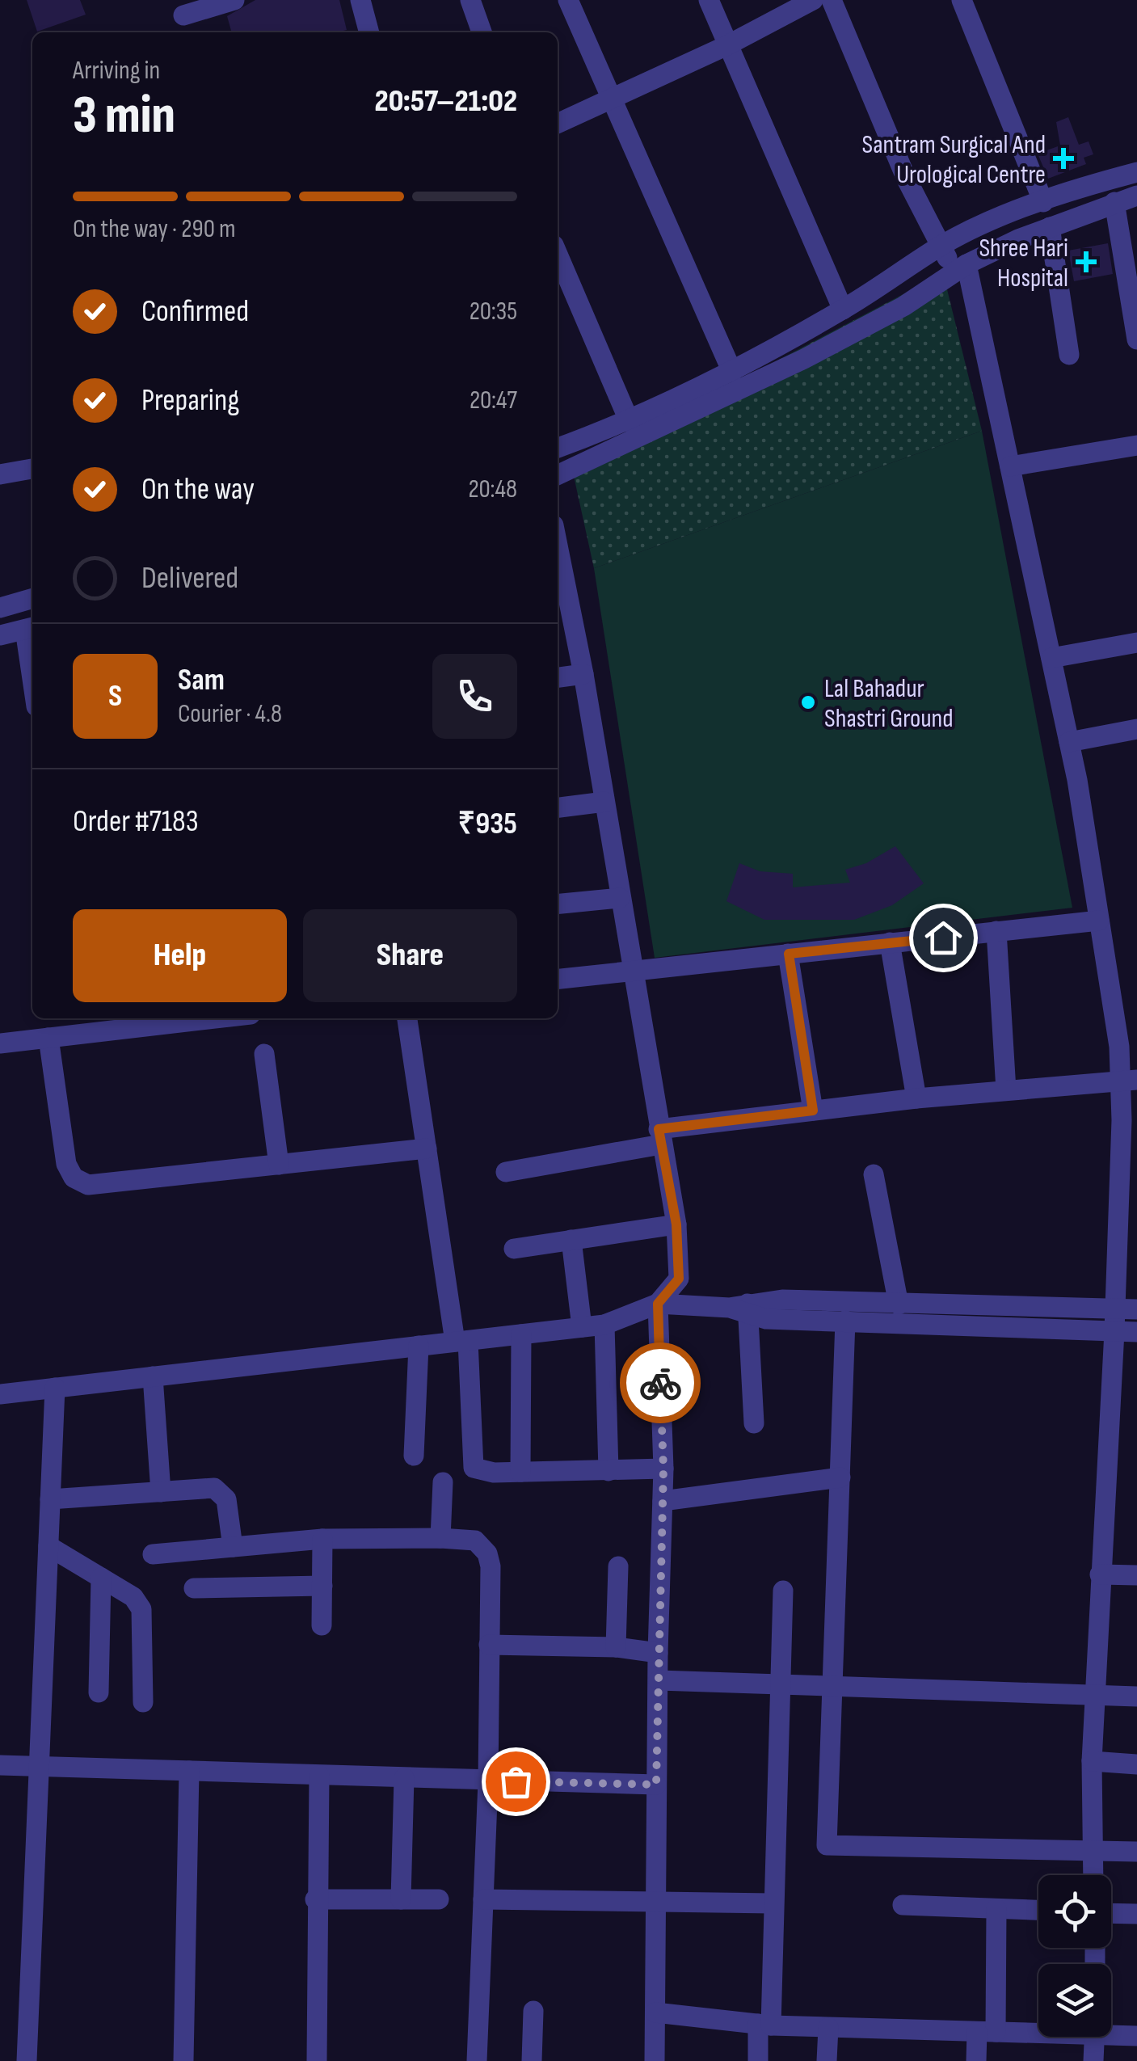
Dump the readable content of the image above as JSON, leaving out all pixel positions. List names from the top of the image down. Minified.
{"places":{"health":["Santram Surgical And Urological Centre","Shree Hari Hospital"],"other":["Lal Bahadur Shastri Ground"]},"page":{"heading":["3 min","Arriving in","20:57–21:02"],"panel":["Sam","Courier · 4.8","Order #7183","₹935"],"bar":"On the way · 290 m","list":[["Confirmed","20:35"],["Preparing","20:47"],["On the way","20:48"],"Delivered"],"round":"S","buttons":["Help","Share"]}}
